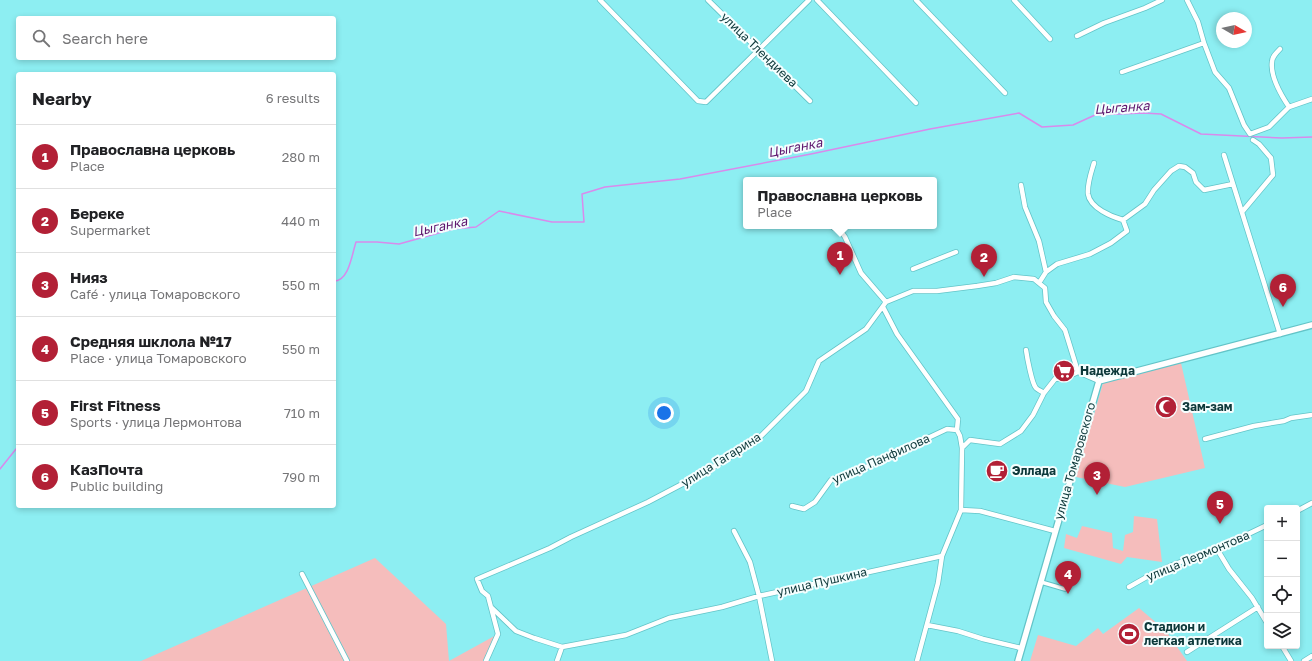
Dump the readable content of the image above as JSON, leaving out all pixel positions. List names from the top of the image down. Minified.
{"streets":{"street":["улица Тлендиева","улица Панфилова","улица Гагарина","улица Томаровского","улица Лермонтова","улица Пушкина"]},"crossings":[["улица Гагарина","улица Пушкина"]],"water":["Цыганка"],"places":{"supermarket":["Надежда"],"mosque":["Зам-зам"],"cafe":["Эллада"],"sports":["Стадион и легкая атлетика"]},"north":"right","page":{"search":"Search here","heading":["Nearby","6 results"],"list":[{"mark":"1","name":"Православна церковь","note":"Place","value":"280 m"},{"mark":"2","name":"Береке","note":"Supermarket","value":"440 m"},{"mark":"3","name":"Нияз","note":"Café · улица Томаровского","value":"550 m"},{"mark":"4","name":"Средняя шклола №17","note":"Place · улица Томаровского","value":"550 m"},{"mark":"5","name":"First Fitness","note":"Sports · улица Лермонтова","value":"710 m"},{"mark":"6","name":"КазПочта","note":"Public building","value":"790 m"}],"popup":["Православна церковь","Place"],"pins":["1","2","6","3","5","4"],"map_buttons":["+","−"]}}
